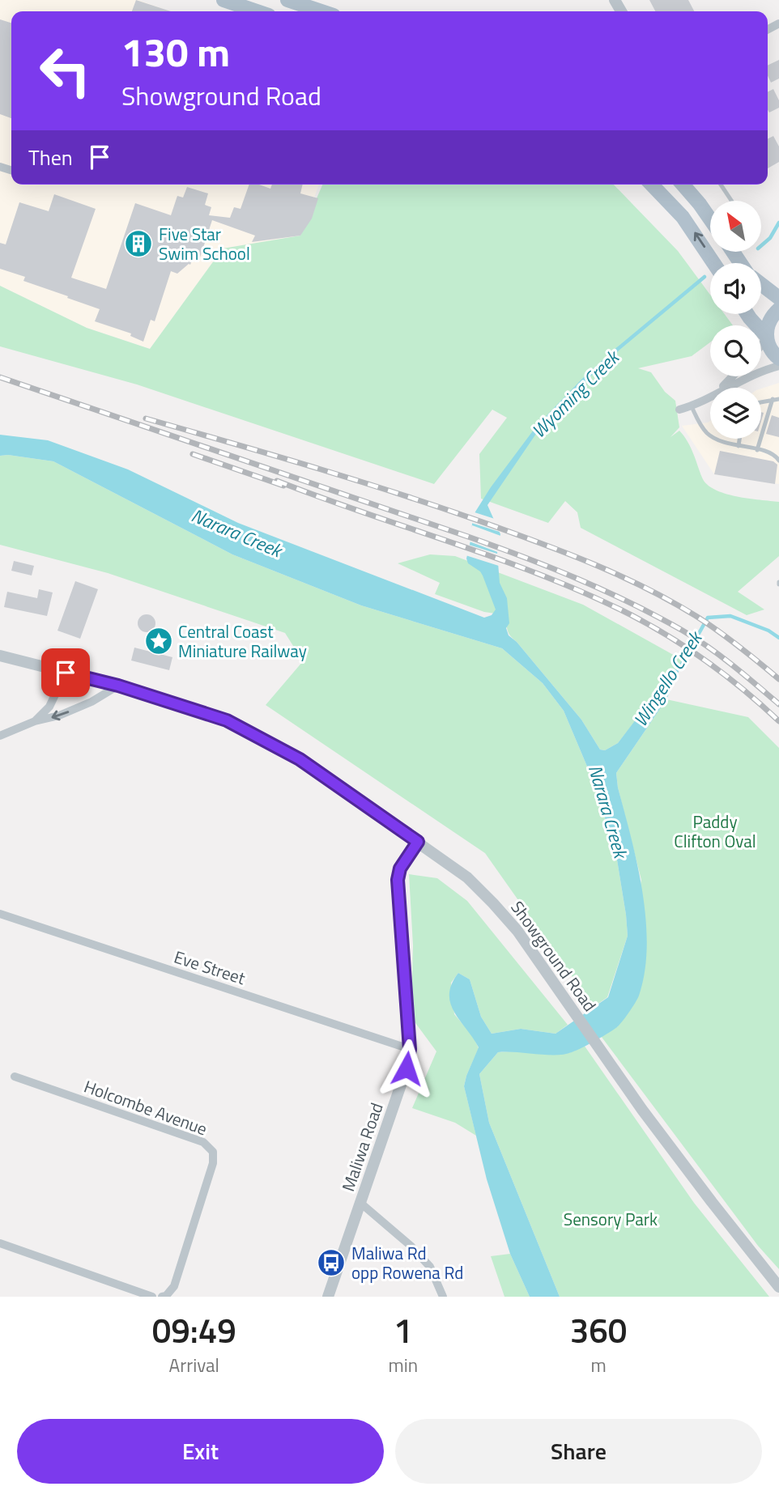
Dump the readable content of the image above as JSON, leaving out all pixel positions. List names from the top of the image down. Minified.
{"streets":{"street":["Showground Road","Eve Street","Holcombe Avenue","Maliwa Road"]},"crossings":[["Showground Road","Maliwa Road"],["Eve Street","Maliwa Road"]],"water":["Wyoming Creek","Narara Creek","Wingello Creek"],"parks":["Paddy Clifton Oval","Sensory Park"],"places":{"building":["Five Star Swim School"],"place":["Central Coast Miniature Railway"],"bus stop":["Maliwa Rd opp Rowena Rd"]},"north":"top left","page":{"turn":["130 m","Showground Road"],"then":"Then","eta":["09:49","Arrival","1","min","360","m"],"buttons":["Exit","Share"]}}
